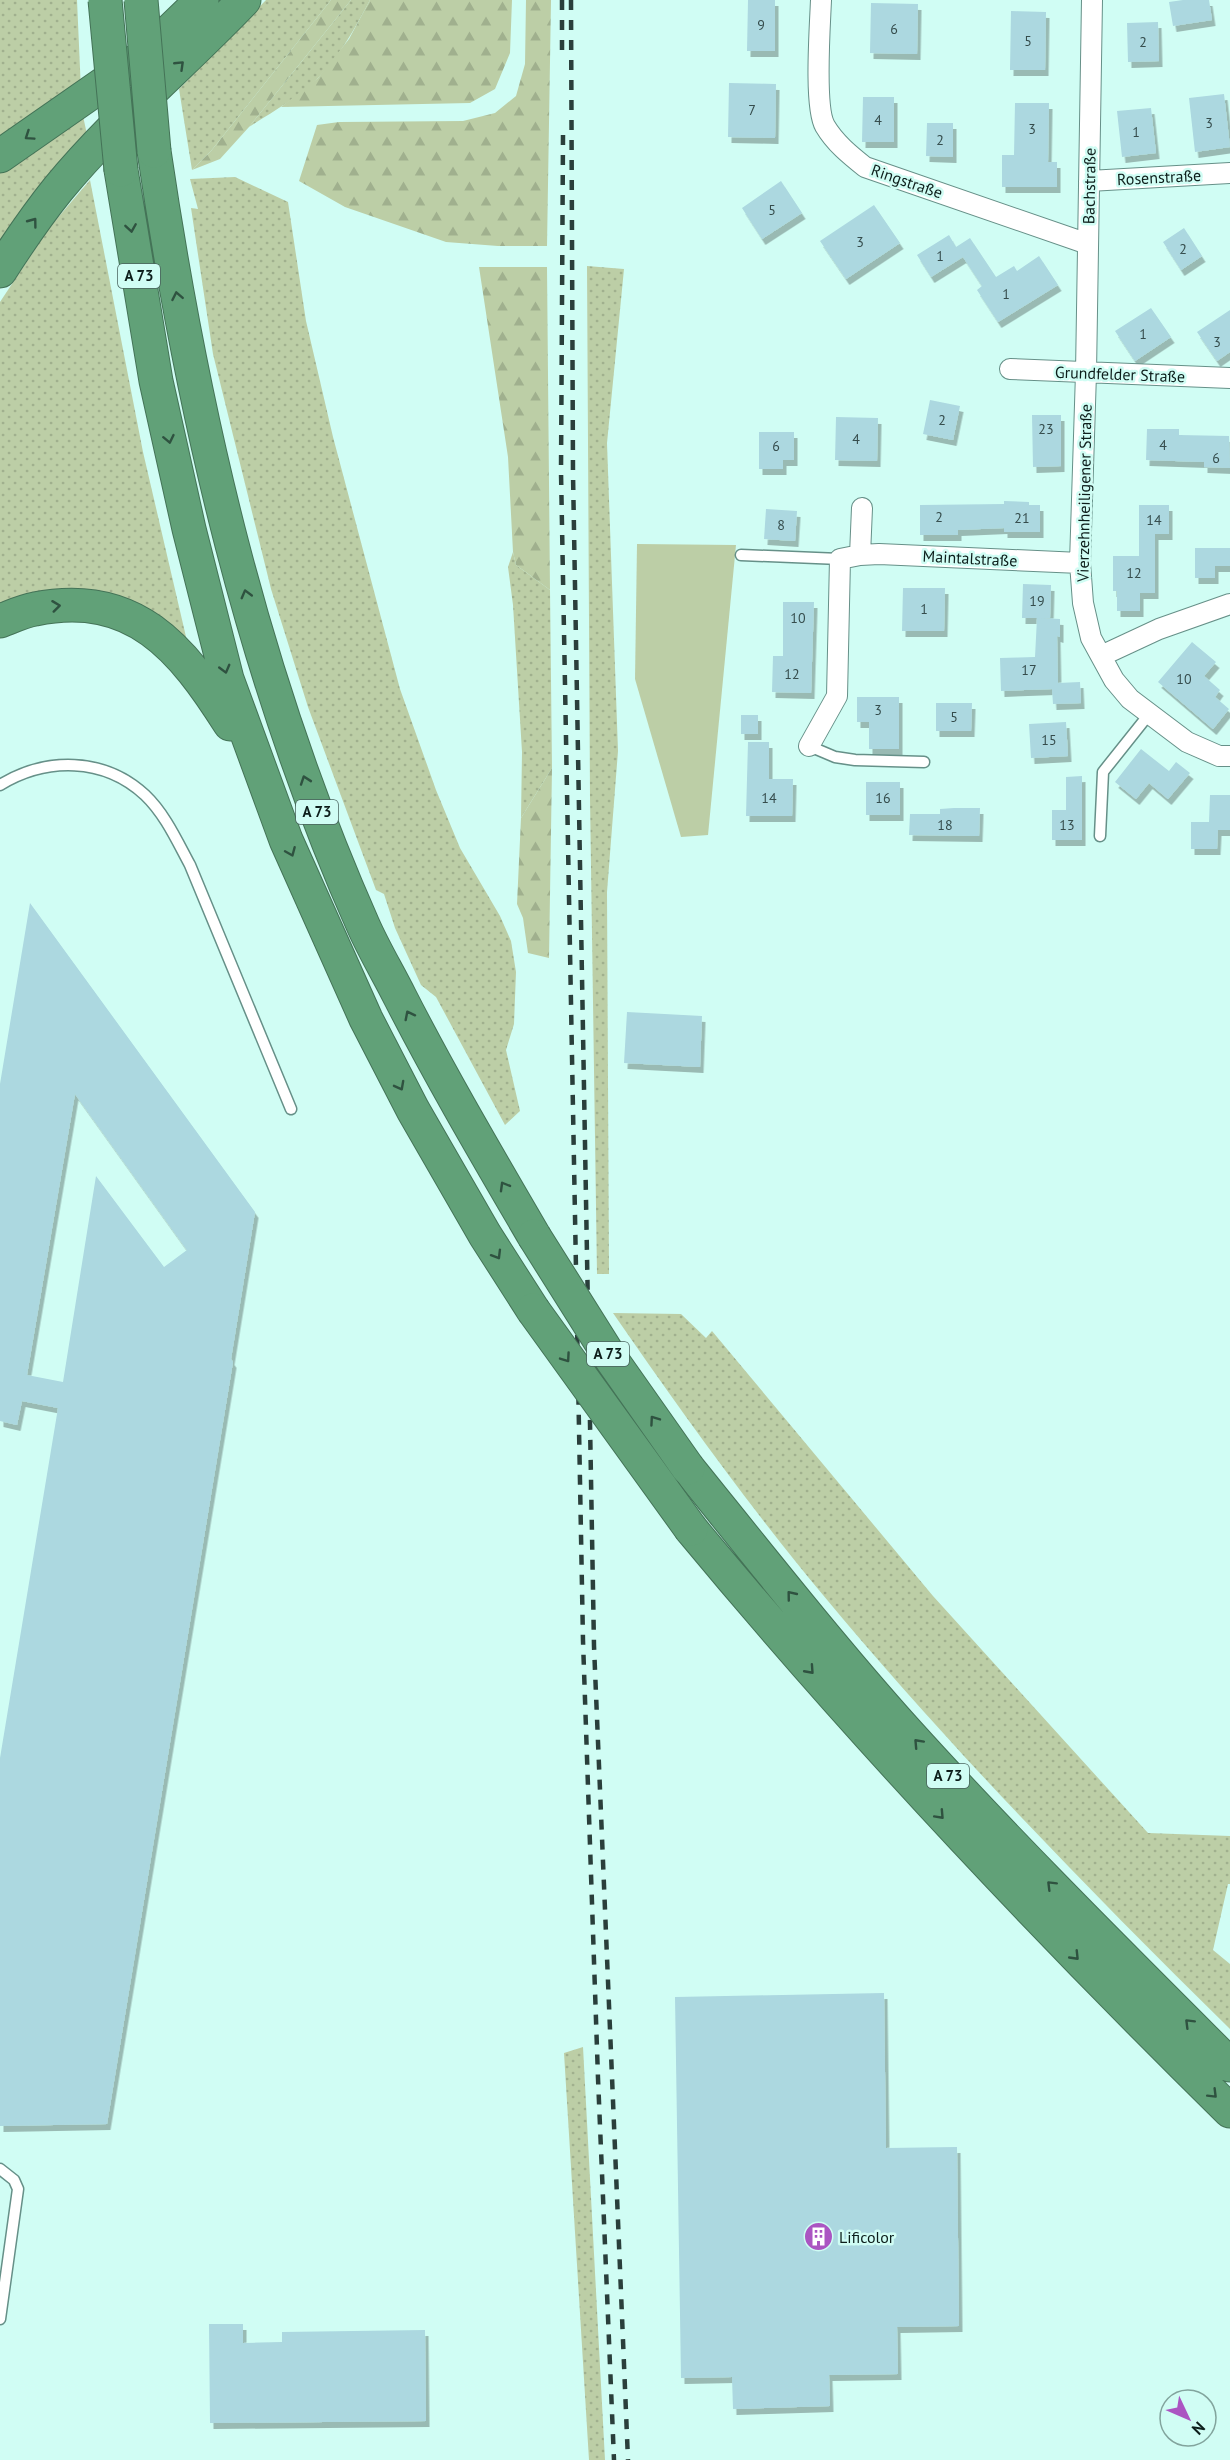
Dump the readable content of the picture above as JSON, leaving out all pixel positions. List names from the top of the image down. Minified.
{"streets":{"highway":["A 73"],"street":["Rosenstraße","Ringstraße","Bachstraße","Grundfelder Straße","Vierzehnheiligener Straße","Maintalstraße"]},"crossings":[["Rosenstraße","Bachstraße"],["Ringstraße","Bachstraße"],["Bachstraße","Grundfelder Straße"],["Bachstraße","Vierzehnheiligener Straße"],["Grundfelder Straße","Vierzehnheiligener Straße"],["Vierzehnheiligener Straße","Maintalstraße"]],"places":{"building":["Lificolor"]},"house_numbers":["9","6","5","2","7","4","3","3","1","2","5","3","2","1","1","1","3","2","23","4","4","6","6","2","21","14","8","12","19","1","10","17","12","10","3","5","15","14","16","18","13"],"north":"bottom right"}
